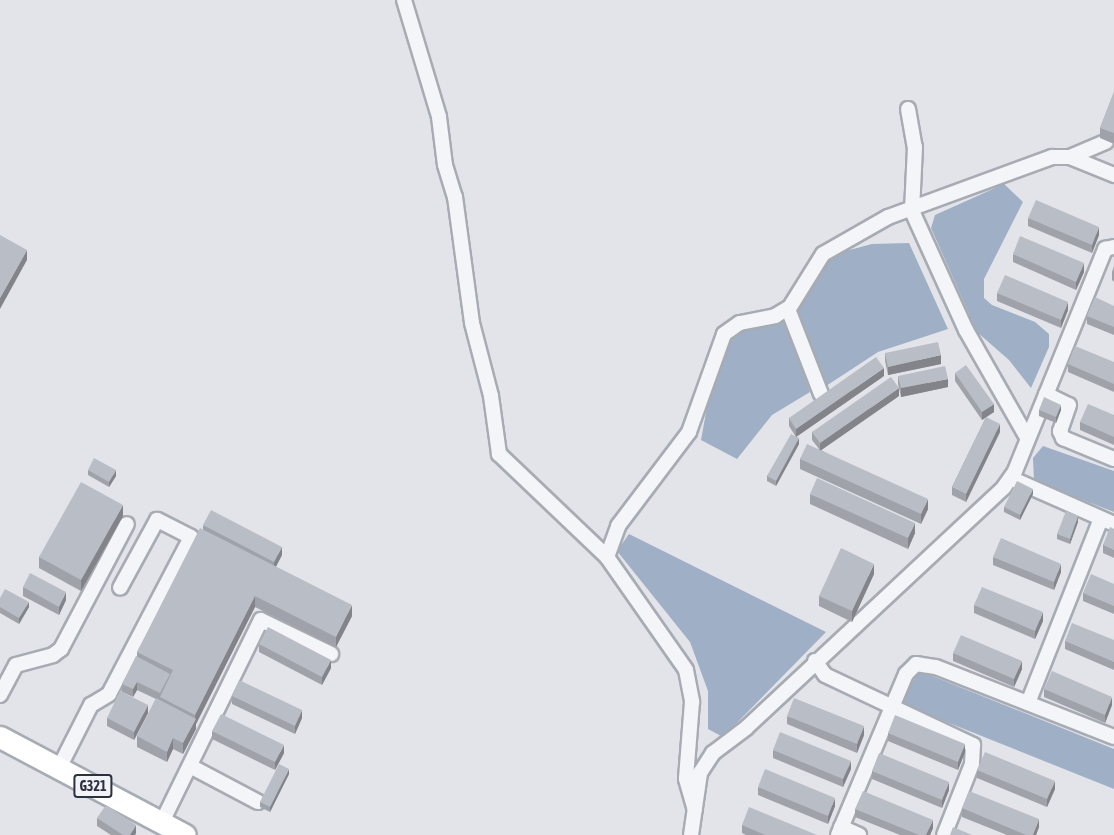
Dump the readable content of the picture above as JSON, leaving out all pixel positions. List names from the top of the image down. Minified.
{"streets":{"highway":["G321"]}}
